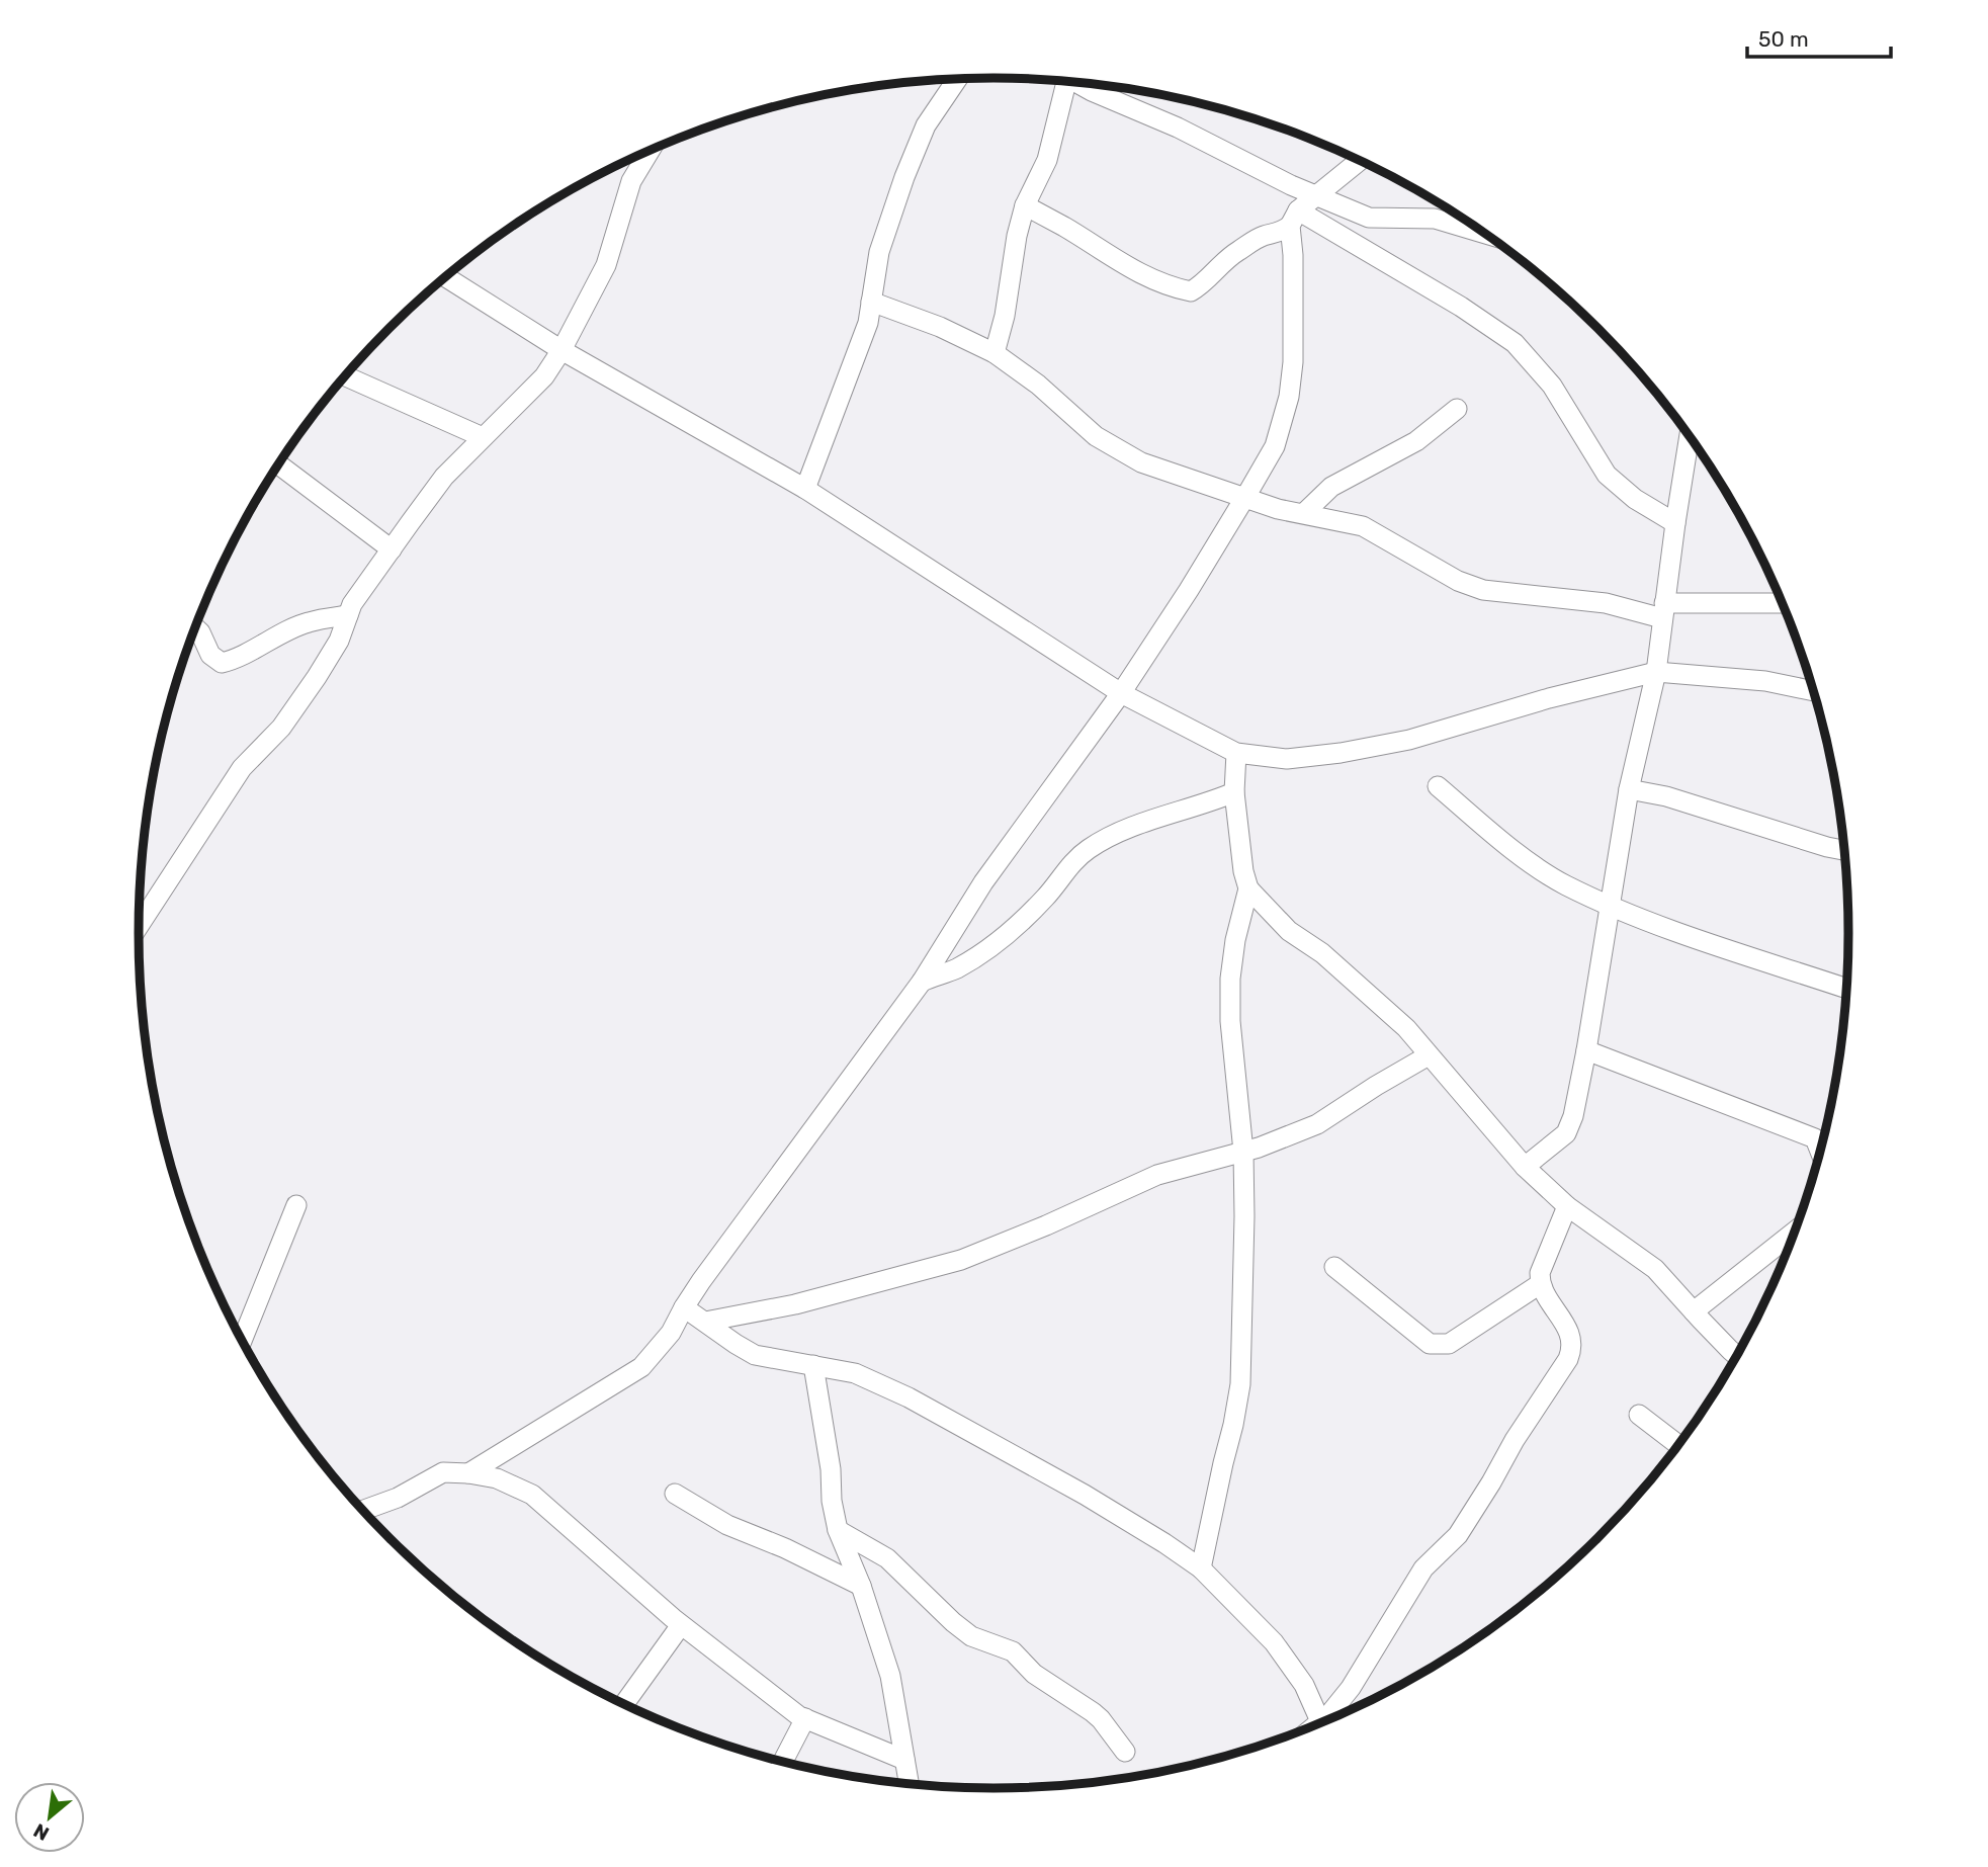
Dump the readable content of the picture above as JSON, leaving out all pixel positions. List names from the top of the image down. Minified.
{"scale_bar":"50 m","north":"bottom left"}
